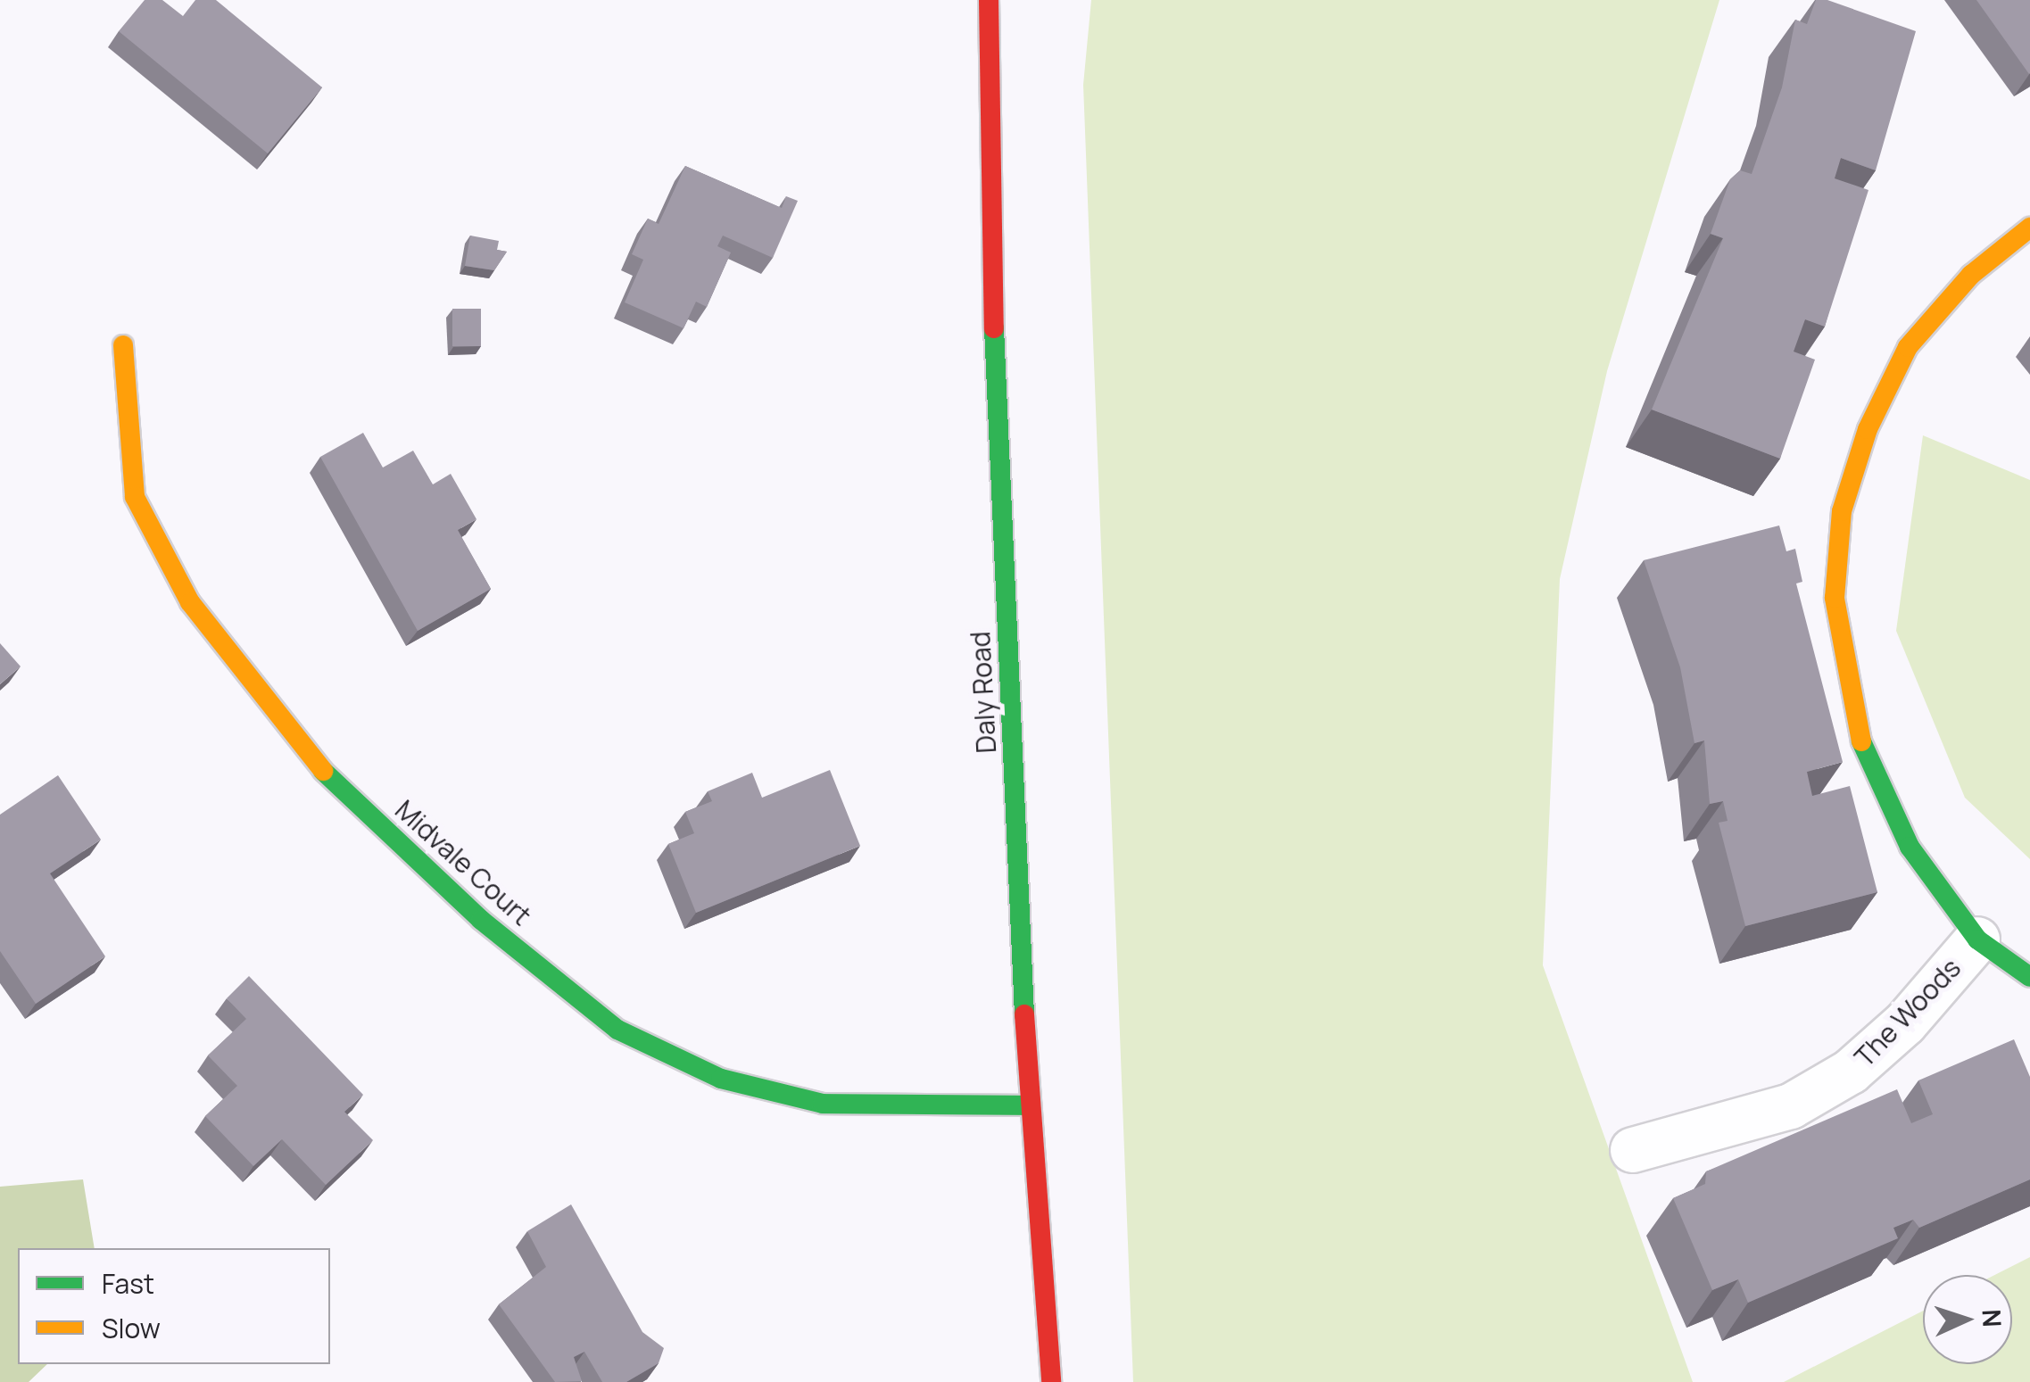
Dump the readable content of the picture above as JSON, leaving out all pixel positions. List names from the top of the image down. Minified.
{"streets":{"street":["Daly Road","Midvale Court","The Woods"]},"crossings":[["Daly Road","Midvale Court"]],"legend":["Fast","Slow"],"north":"right"}
